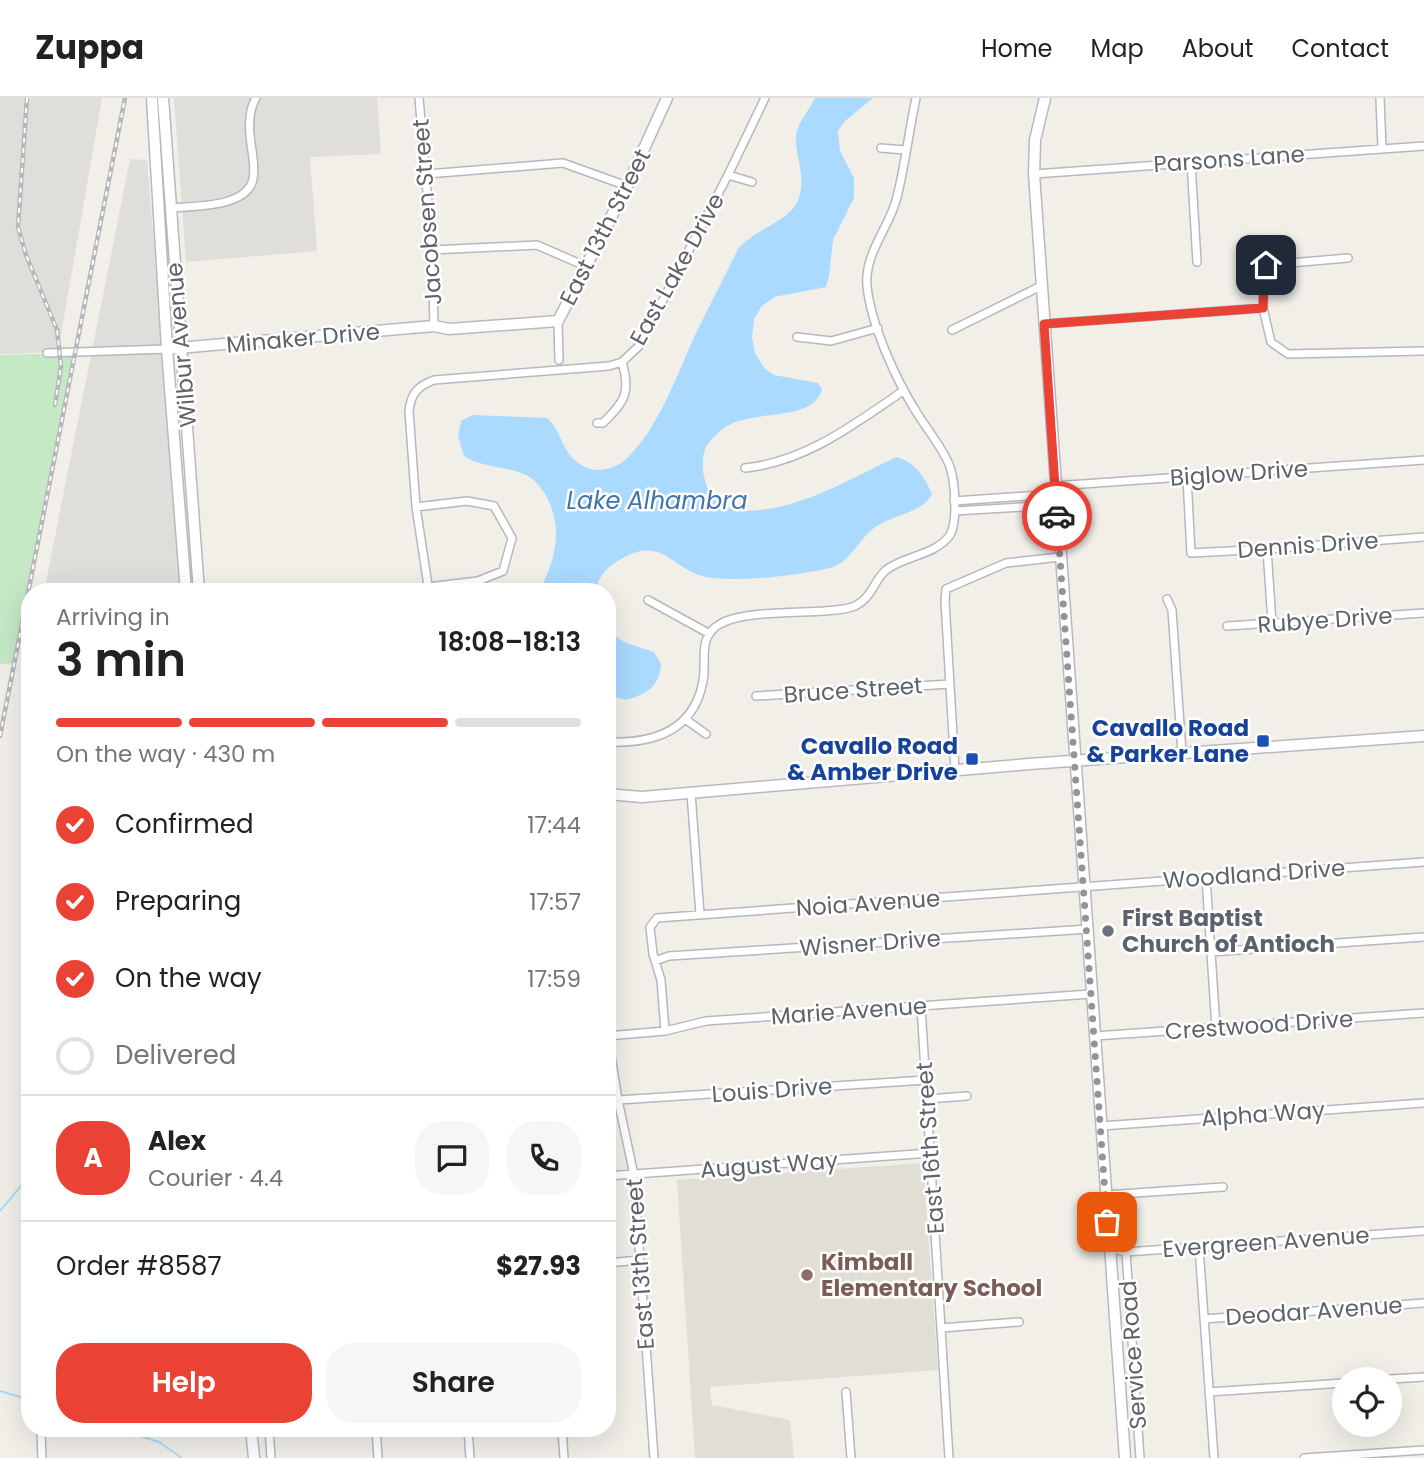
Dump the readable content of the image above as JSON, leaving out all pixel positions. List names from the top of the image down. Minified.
{"streets":{"main road":["East 13th Street","Minaker Drive","Wilbur Avenue"],"street":["Parsons Lane","Jacobsen Street","East Lake Drive","Biglow Drive","Dennis Drive","Rubye Drive","Bruce Street","Woodland Drive","Noia Avenue","Wisner Drive","Marie Avenue","Crestwood Drive","Louis Drive","Alpha Way","East 16th Street","August Way","Evergreen Avenue","Deodar Avenue","Service Road"]},"crossings":[["Jacobsen Street","Minaker Drive"],["East 13th Street","Minaker Drive"],["East 13th Street","Louis Drive"],["East 13th Street","August Way"],["Minaker Drive","Wilbur Avenue"],["Biglow Drive","Dennis Drive"],["Woodland Drive","Noia Avenue"],["Noia Avenue","Wisner Drive"],["Marie Avenue","East 16th Street"],["Louis Drive","East 16th Street"],["East 16th Street","August Way"],["Evergreen Avenue","Service Road"]],"water":["Lake Alhambra"],"places":{"transit":["Cavallo Road & Parker Lane","Cavallo Road & Amber Drive"],"other":["First Baptist Church of Antioch","Kimball Elementary School"]},"page":{"header":"Zuppa","nav":["Home","Map","About","Contact"],"heading":["3 min","Arriving in","18:08–18:13"],"panel":["Alex","Courier · 4.4","Order #8587","$27.93"],"bar":"On the way · 430 m","list":[["Confirmed","17:44"],["Preparing","17:57"],["On the way","17:59"],"Delivered"],"round":"A","buttons":["Help","Share"]}}
